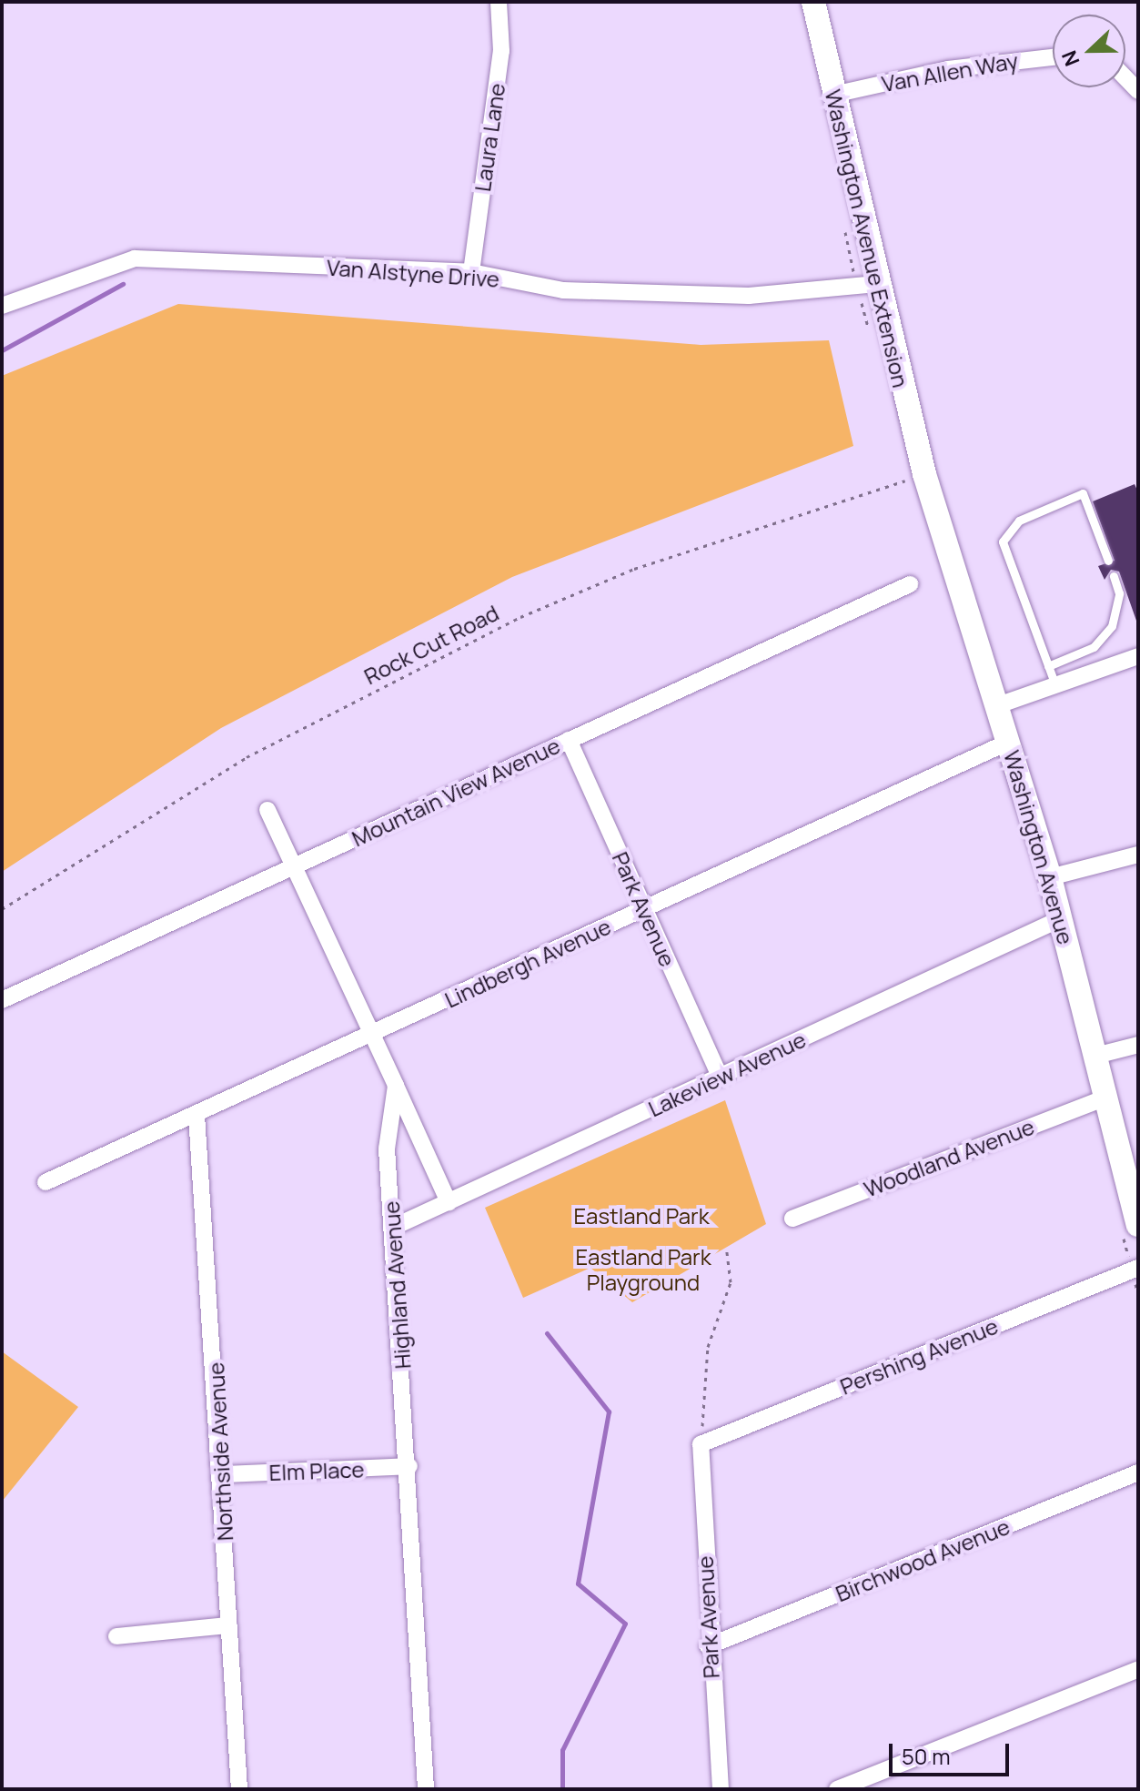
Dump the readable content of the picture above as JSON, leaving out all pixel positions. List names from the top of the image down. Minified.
{"streets":{"street":["Van Allen Way","Laura Lane","Washington Avenue Extension","Van Alstyne Drive","Mountain View Avenue","Washington Avenue","Park Avenue","Lindbergh Avenue","Lakeview Avenue","Woodland Avenue","Highland Avenue","Pershing Avenue","Northside Avenue","Elm Place","Birchwood Avenue"],"path":["Rock Cut Road"]},"crossings":[["Van Allen Way","Washington Avenue Extension"],["Laura Lane","Van Alstyne Drive"],["Washington Avenue Extension","Van Alstyne Drive"],["Washington Avenue Extension","Rock Cut Road"],["Washington Avenue Extension","Washington Avenue"],["Rock Cut Road","Washington Avenue"],["Mountain View Avenue","Park Avenue"],["Washington Avenue","Lindbergh Avenue"],["Washington Avenue","Lakeview Avenue"],["Washington Avenue","Woodland Avenue"],["Park Avenue","Lindbergh Avenue"],["Park Avenue","Lakeview Avenue"],["Park Avenue","Pershing Avenue"],["Park Avenue","Birchwood Avenue"],["Lindbergh Avenue","Northside Avenue"],["Lakeview Avenue","Highland Avenue"],["Highland Avenue","Elm Place"],["Northside Avenue","Elm Place"]],"parks":["Eastland Park","Eastland Park Playground"],"scale_bar":"50 m","north":"left"}
